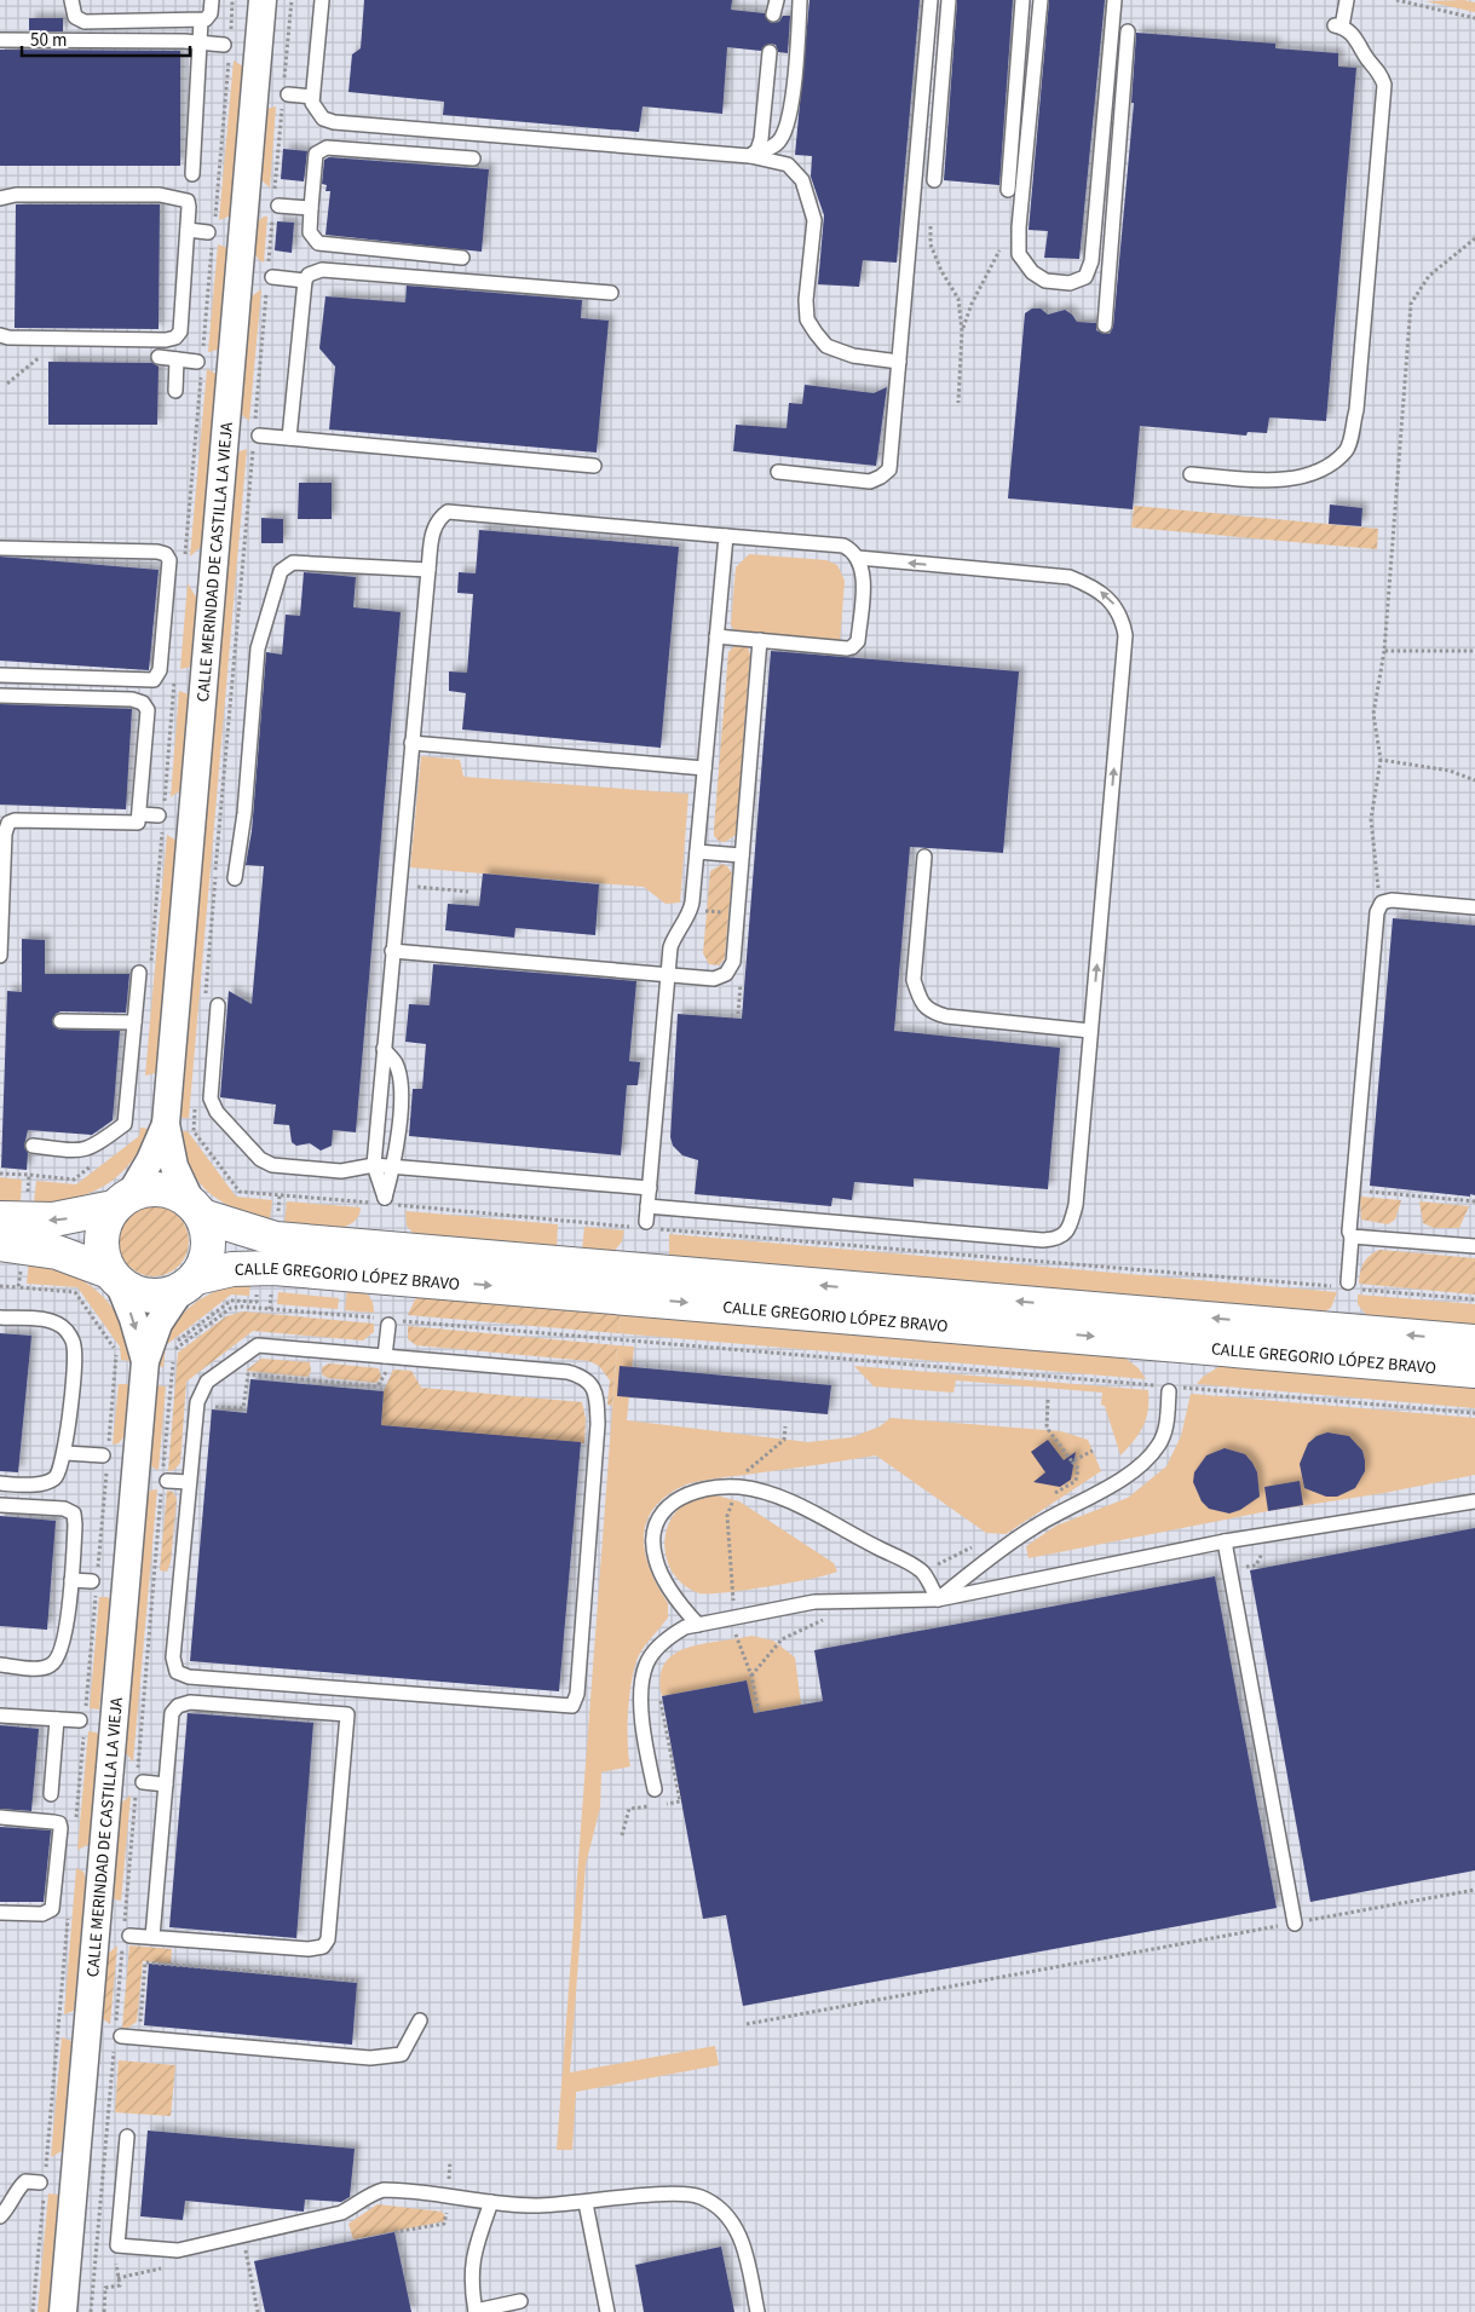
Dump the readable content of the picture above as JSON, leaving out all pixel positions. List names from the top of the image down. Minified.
{"streets":{"main road":["CALLE GREGORIO LÓPEZ BRAVO"],"street":["CALLE MERINDAD DE CASTILLA LA VIEJA"]},"crossings":[["CALLE MERINDAD DE CASTILLA LA VIEJA","CALLE GREGORIO LÓPEZ BRAVO"]],"scale_bar":"50 m"}
